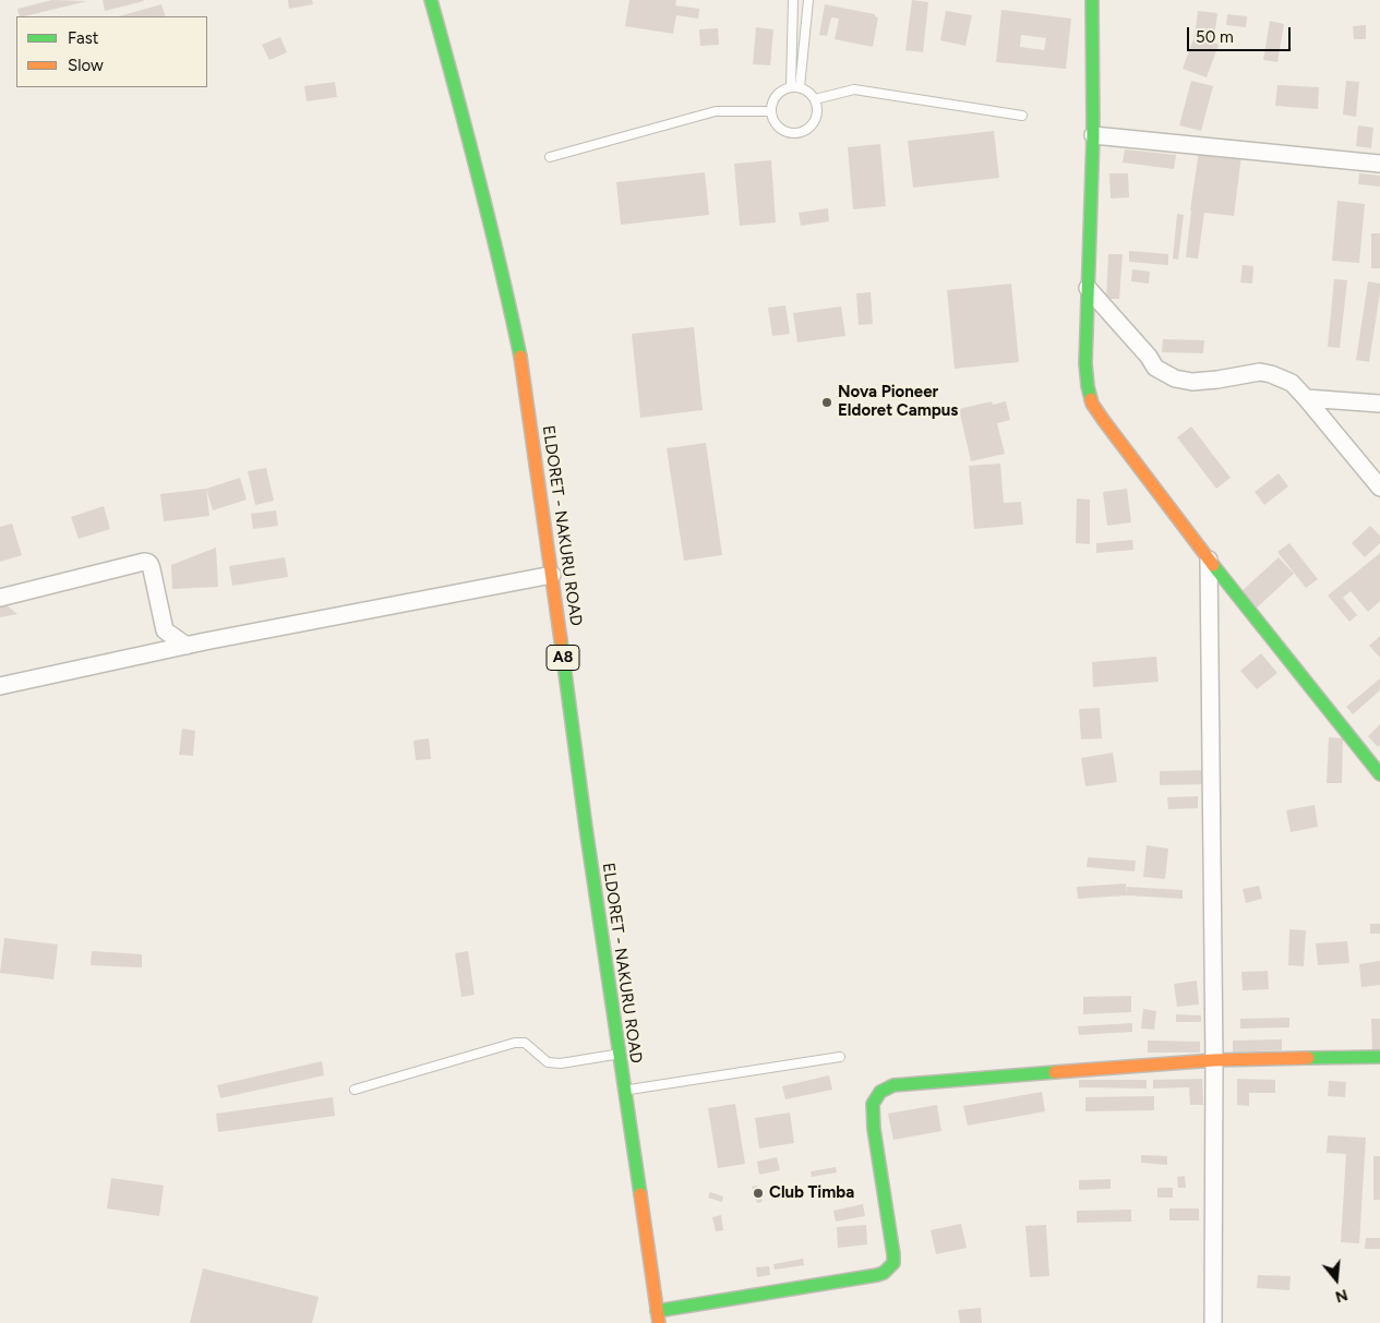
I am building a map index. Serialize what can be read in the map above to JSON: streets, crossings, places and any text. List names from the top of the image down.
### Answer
{
  "streets": {
    "main road": ["ELDORET - NAKURU ROAD", "A8"]
  },
  "places": ["Nova Pioneer Eldoret Campus", "Club Timba"],
  "legend": ["Fast", "Slow"],
  "scale_bar": "50 m",
  "north": "bottom"
}
